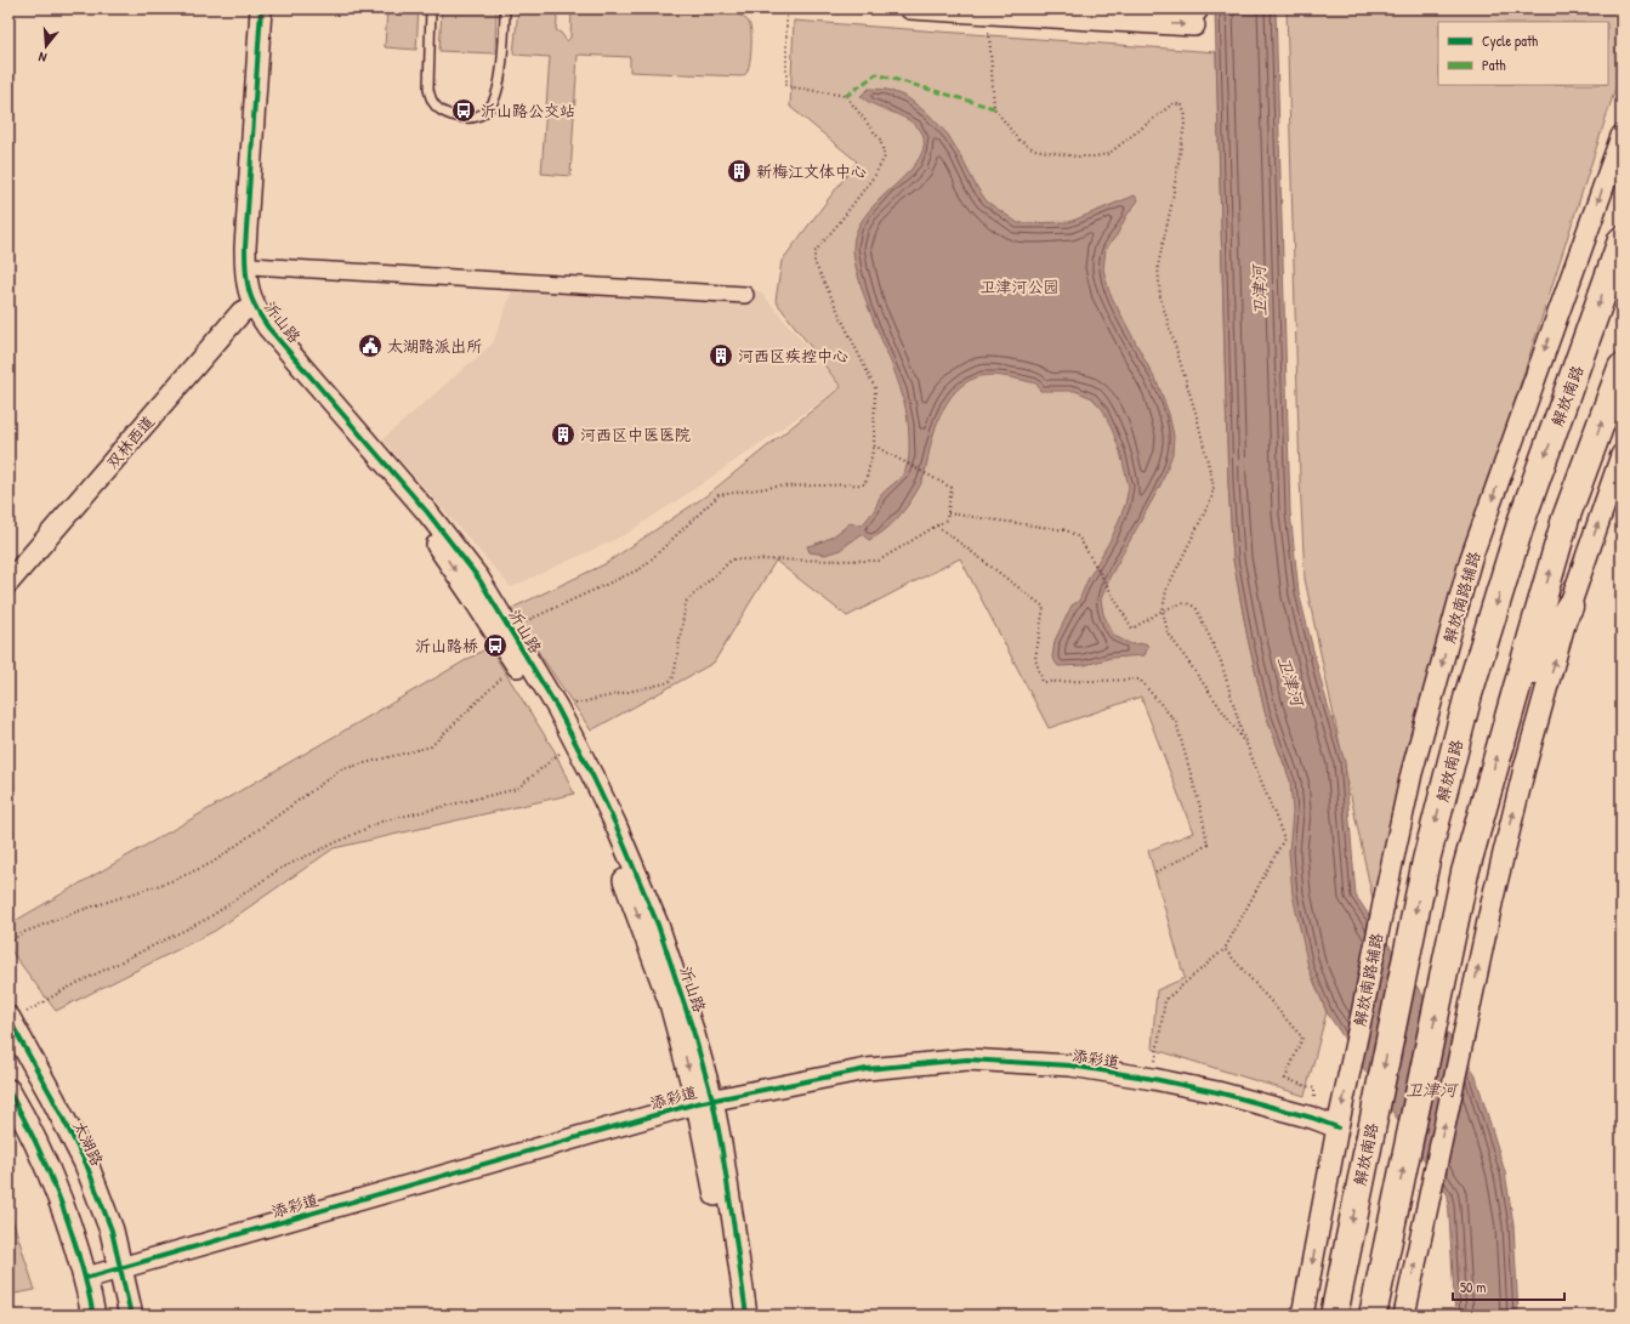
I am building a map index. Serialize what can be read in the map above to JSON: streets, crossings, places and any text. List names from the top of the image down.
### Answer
{
  "streets": {
    "highway": ["解放南路"],
    "main road": ["太湖路"],
    "street": [
      "沂山路",
      "双林西道",
      "解放南路辅路",
      "添彩道"
    ]
  },
  "crossings": [
    ["沂山路", "双林西道"],
    ["沂山路", "添彩道"],
    ["解放南路", "解放南路辅路"],
    ["解放南路", "添彩道"],
    ["添彩道", "太湖路"]
  ],
  "water": ["卫津河"],
  "parks": ["卫津河公园"],
  "places": {
    "bus stop": ["沂山路公交站", "沂山路桥"],
    "building": ["新梅江文体中心", "河西区疾控中心", "河西区中医医院"],
    "public building": ["太湖路派出所"]
  },
  "legend": ["Cycle path", "Path"],
  "scale_bar": "50 m",
  "north": "bottom"
}
